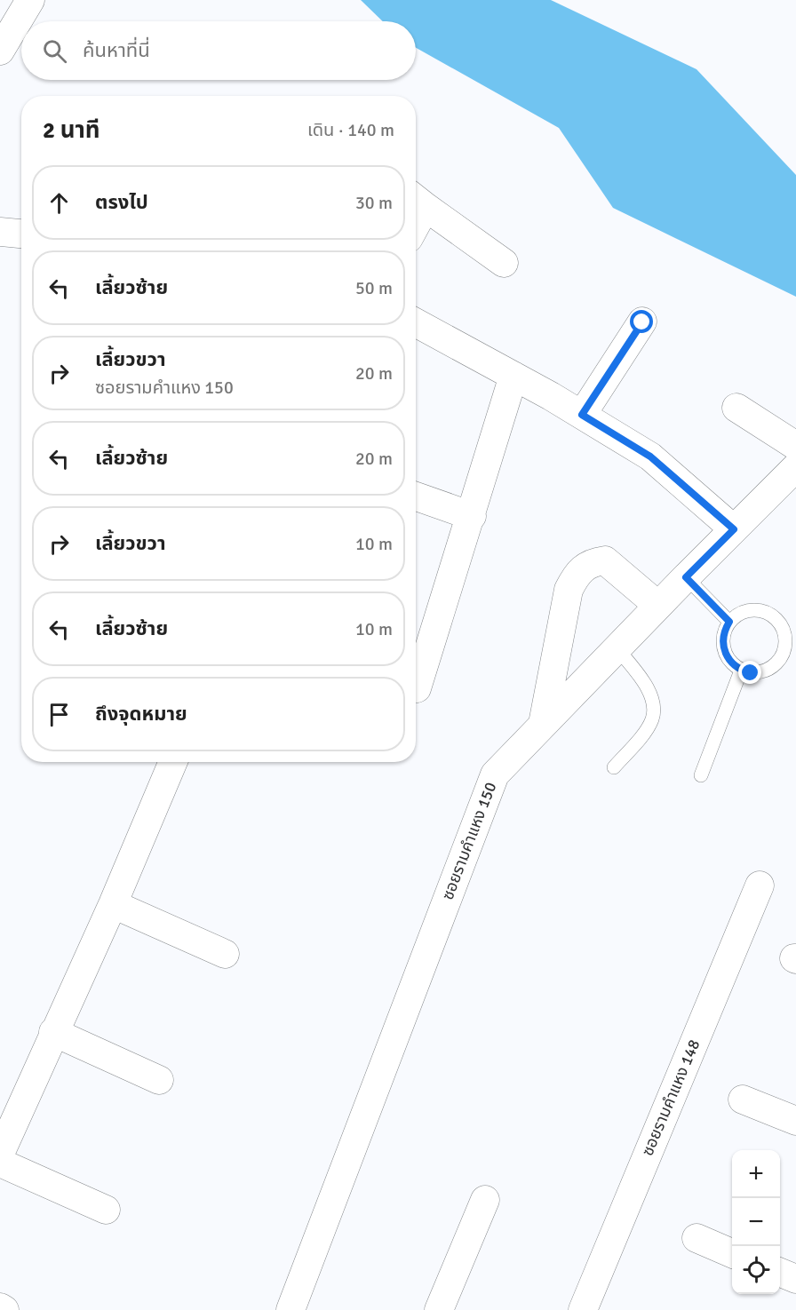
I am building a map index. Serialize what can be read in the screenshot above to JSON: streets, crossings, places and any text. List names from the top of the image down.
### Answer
{
  "streets": {
    "street": ["ซอยรามคำแหง 150", "ซอยรามคำแหง 148"]
  },
  "page": {
    "search": "ค้นหาที่นี่",
    "heading": ["2 นาที", "เดิน · 140 m"],
    "list": [
      ["ตรงไป", "30 m"],
      ["เลี้ยวซ้าย", "50 m"],
      ["เลี้ยวขวา", "ซอยรามคำแหง 150", "20 m"],
      ["เลี้ยวซ้าย", "20 m"],
      ["เลี้ยวขวา", "10 m"],
      ["เลี้ยวซ้าย", "10 m"],
      "ถึงจุดหมาย"
    ],
    "map_buttons": ["+", "−"]
  }
}
